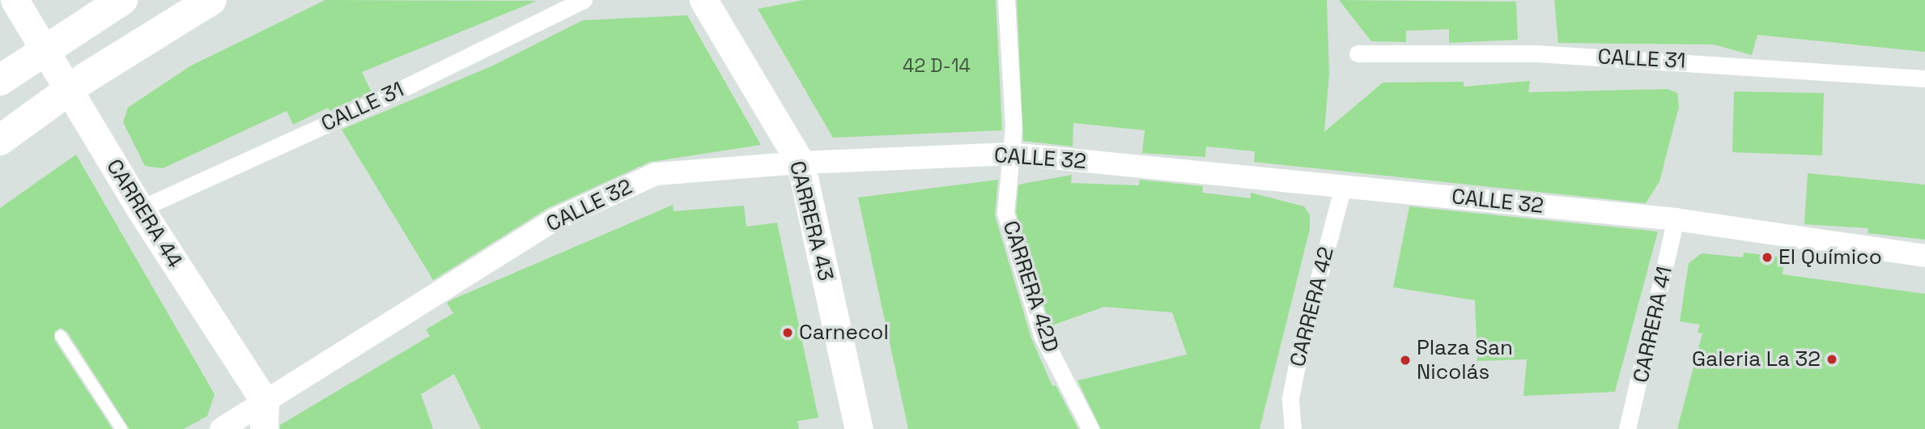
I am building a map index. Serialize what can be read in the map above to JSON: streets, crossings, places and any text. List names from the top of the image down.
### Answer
{
  "streets": {
    "street": [
      "CALLE 31",
      "CALLE 32",
      "CARRERA 44",
      "CARRERA 43",
      "CARRERA 42D",
      "CARRERA 42",
      "CARRERA 41"
    ]
  },
  "crossings": [
    ["CALLE 31", "CARRERA 44"],
    ["CALLE 32", "CARRERA 44"],
    ["CALLE 32", "CARRERA 43"],
    ["CALLE 32", "CARRERA 42D"],
    ["CALLE 32", "CARRERA 42"],
    ["CALLE 32", "CARRERA 41"]
  ],
  "places": [
    "El Químico",
    "Carnecol",
    "Galeria La 32",
    "Plaza San Nicolás"
  ],
  "house_numbers": ["42 D-14"]
}
